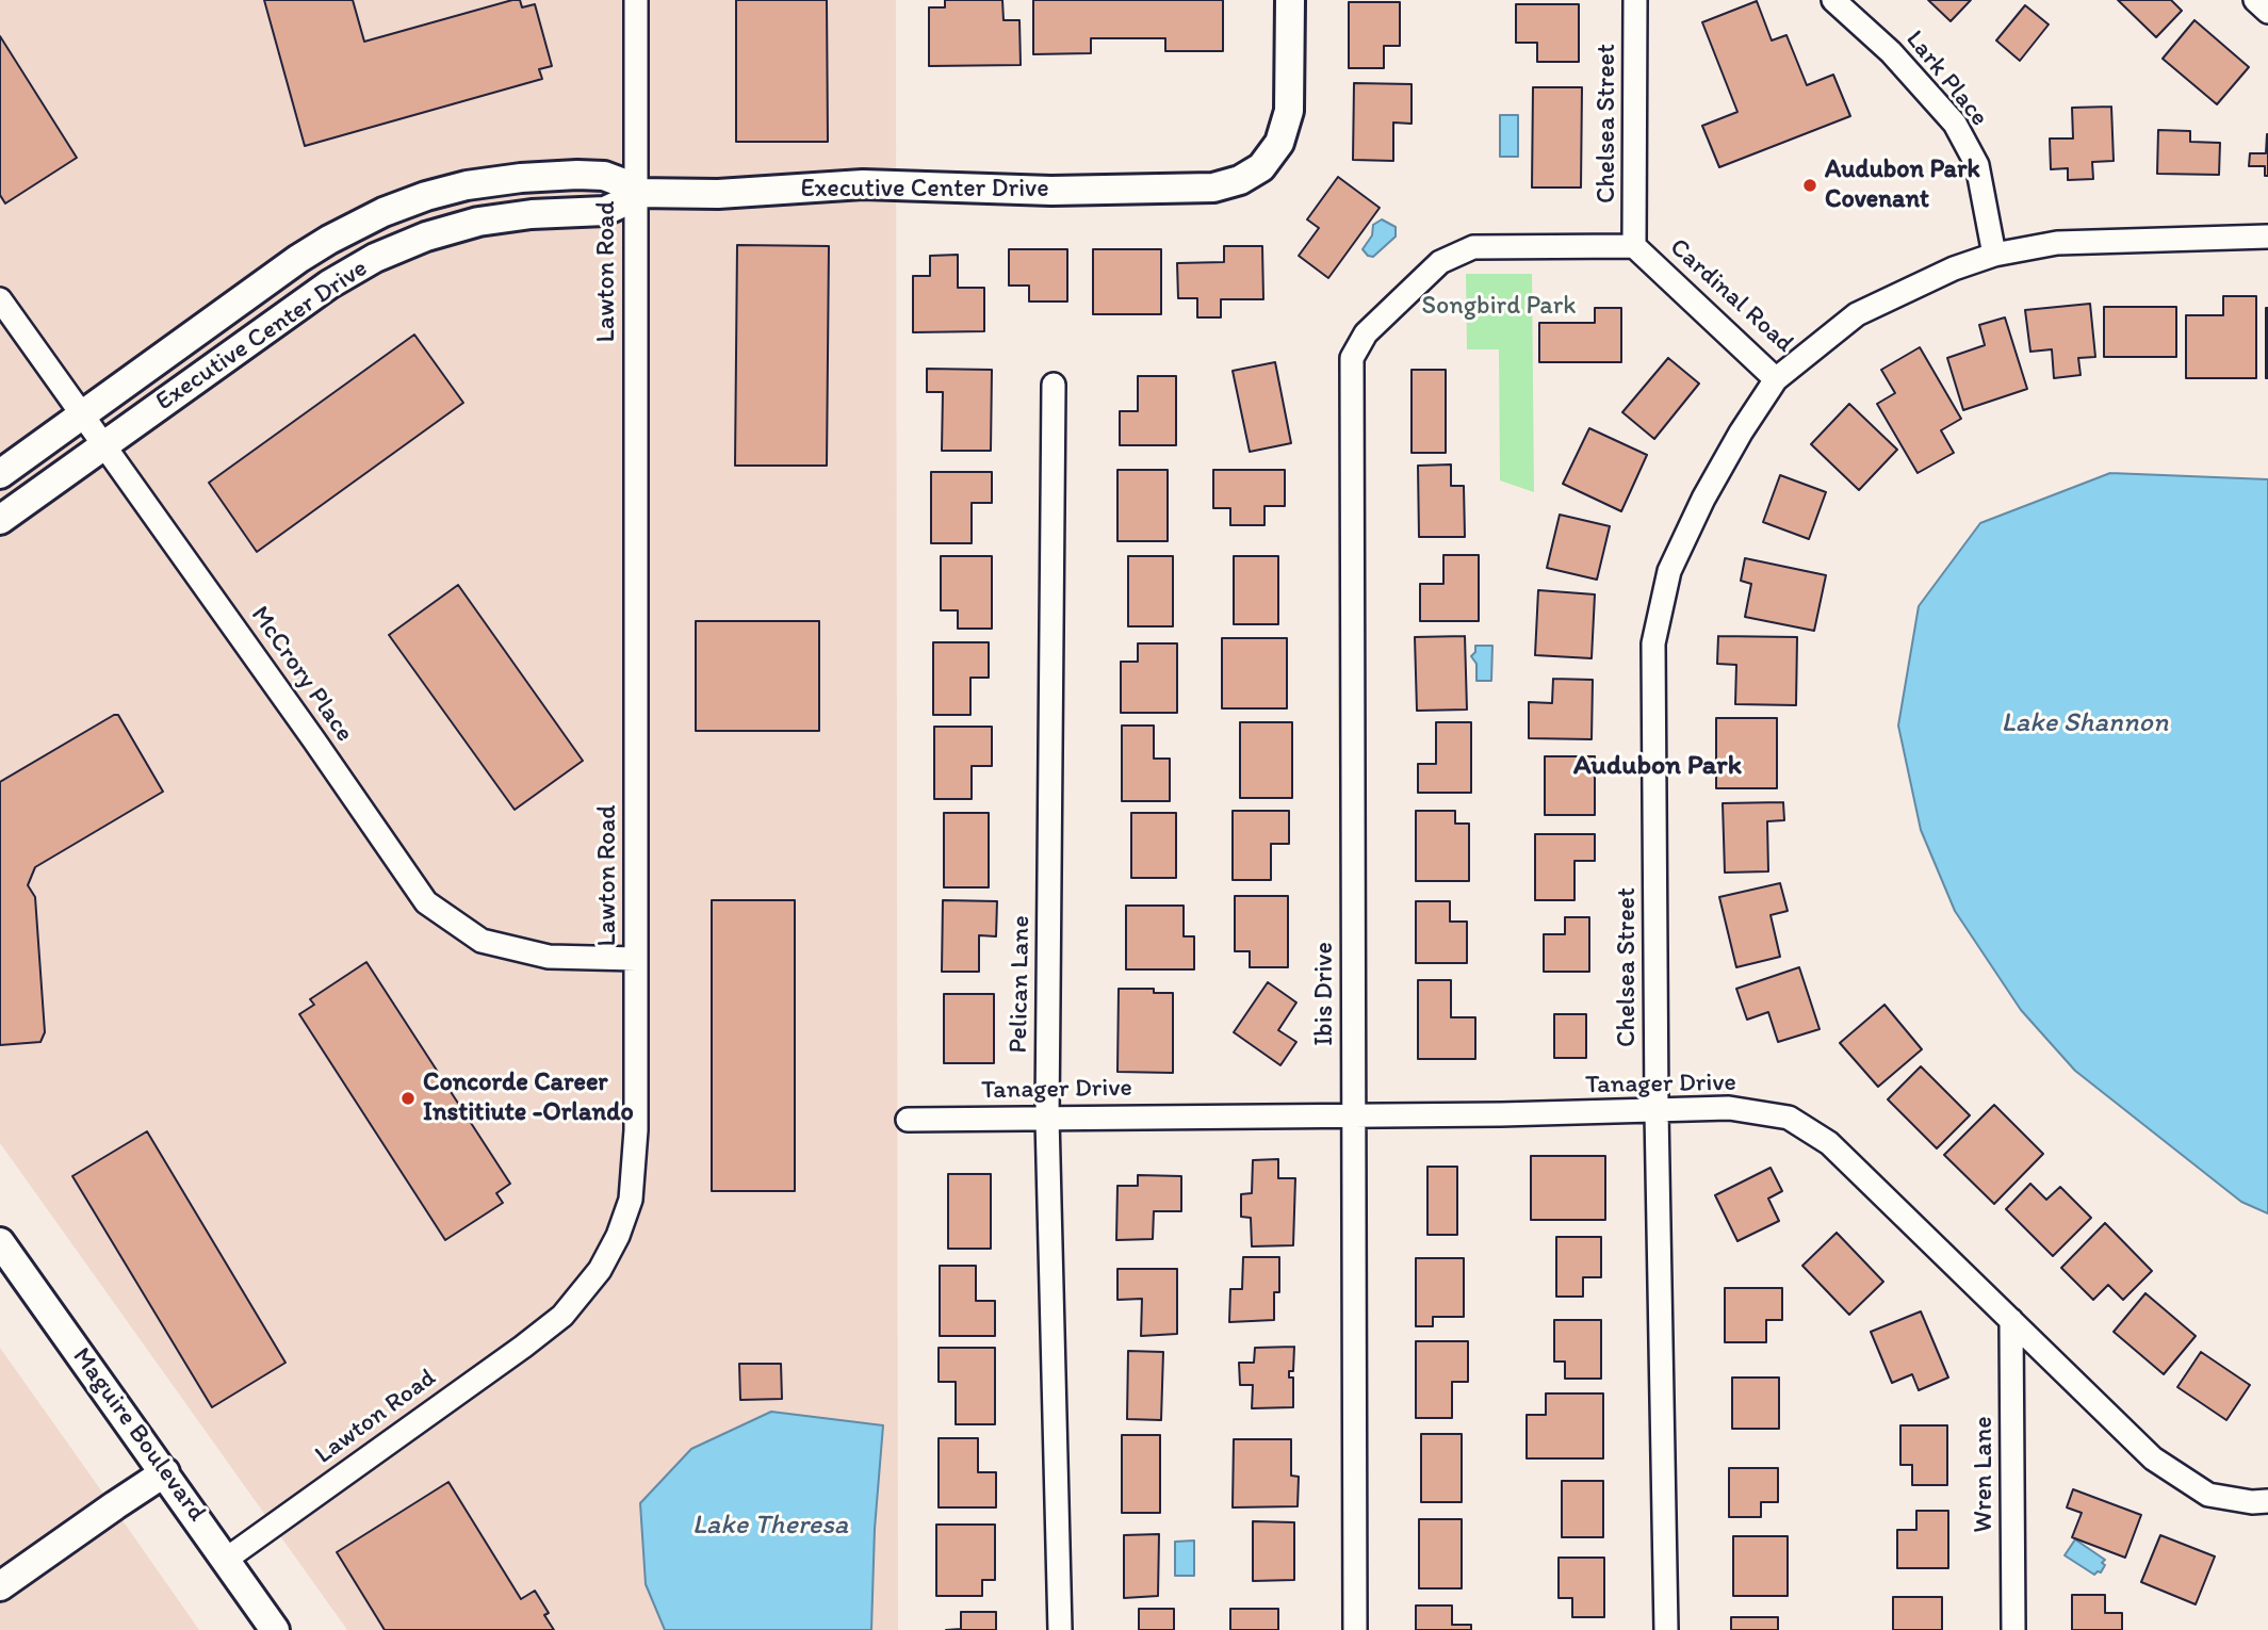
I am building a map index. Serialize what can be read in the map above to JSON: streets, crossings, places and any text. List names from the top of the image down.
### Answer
{
  "streets": {
    "street": [
      "Lark Place",
      "Chelsea Street",
      "Executive Center Drive",
      "Lawton Road",
      "Cardinal Road",
      "McCrory Place",
      "Pelican Lane",
      "Ibis Drive",
      "Tanager Drive",
      "Maguire Boulevard",
      "Wren Lane"
    ]
  },
  "crossings": [
    ["Lark Place", "Cardinal Road"],
    ["Chelsea Street", "Cardinal Road"],
    ["Chelsea Street", "Tanager Drive"],
    ["Executive Center Drive", "Lawton Road"],
    ["Executive Center Drive", "McCrory Place"],
    ["Lawton Road", "McCrory Place"],
    ["Lawton Road", "Maguire Boulevard"],
    ["Cardinal Road", "Ibis Drive"],
    ["Pelican Lane", "Tanager Drive"],
    ["Ibis Drive", "Tanager Drive"],
    ["Tanager Drive", "Wren Lane"]
  ],
  "districts": ["Audubon Park"],
  "water": ["Lake Shannon", "Lake Theresa"],
  "parks": ["Songbird Park"],
  "places": ["Audubon Park Covenant", "Concorde Career Institiute -Orlando"]
}
